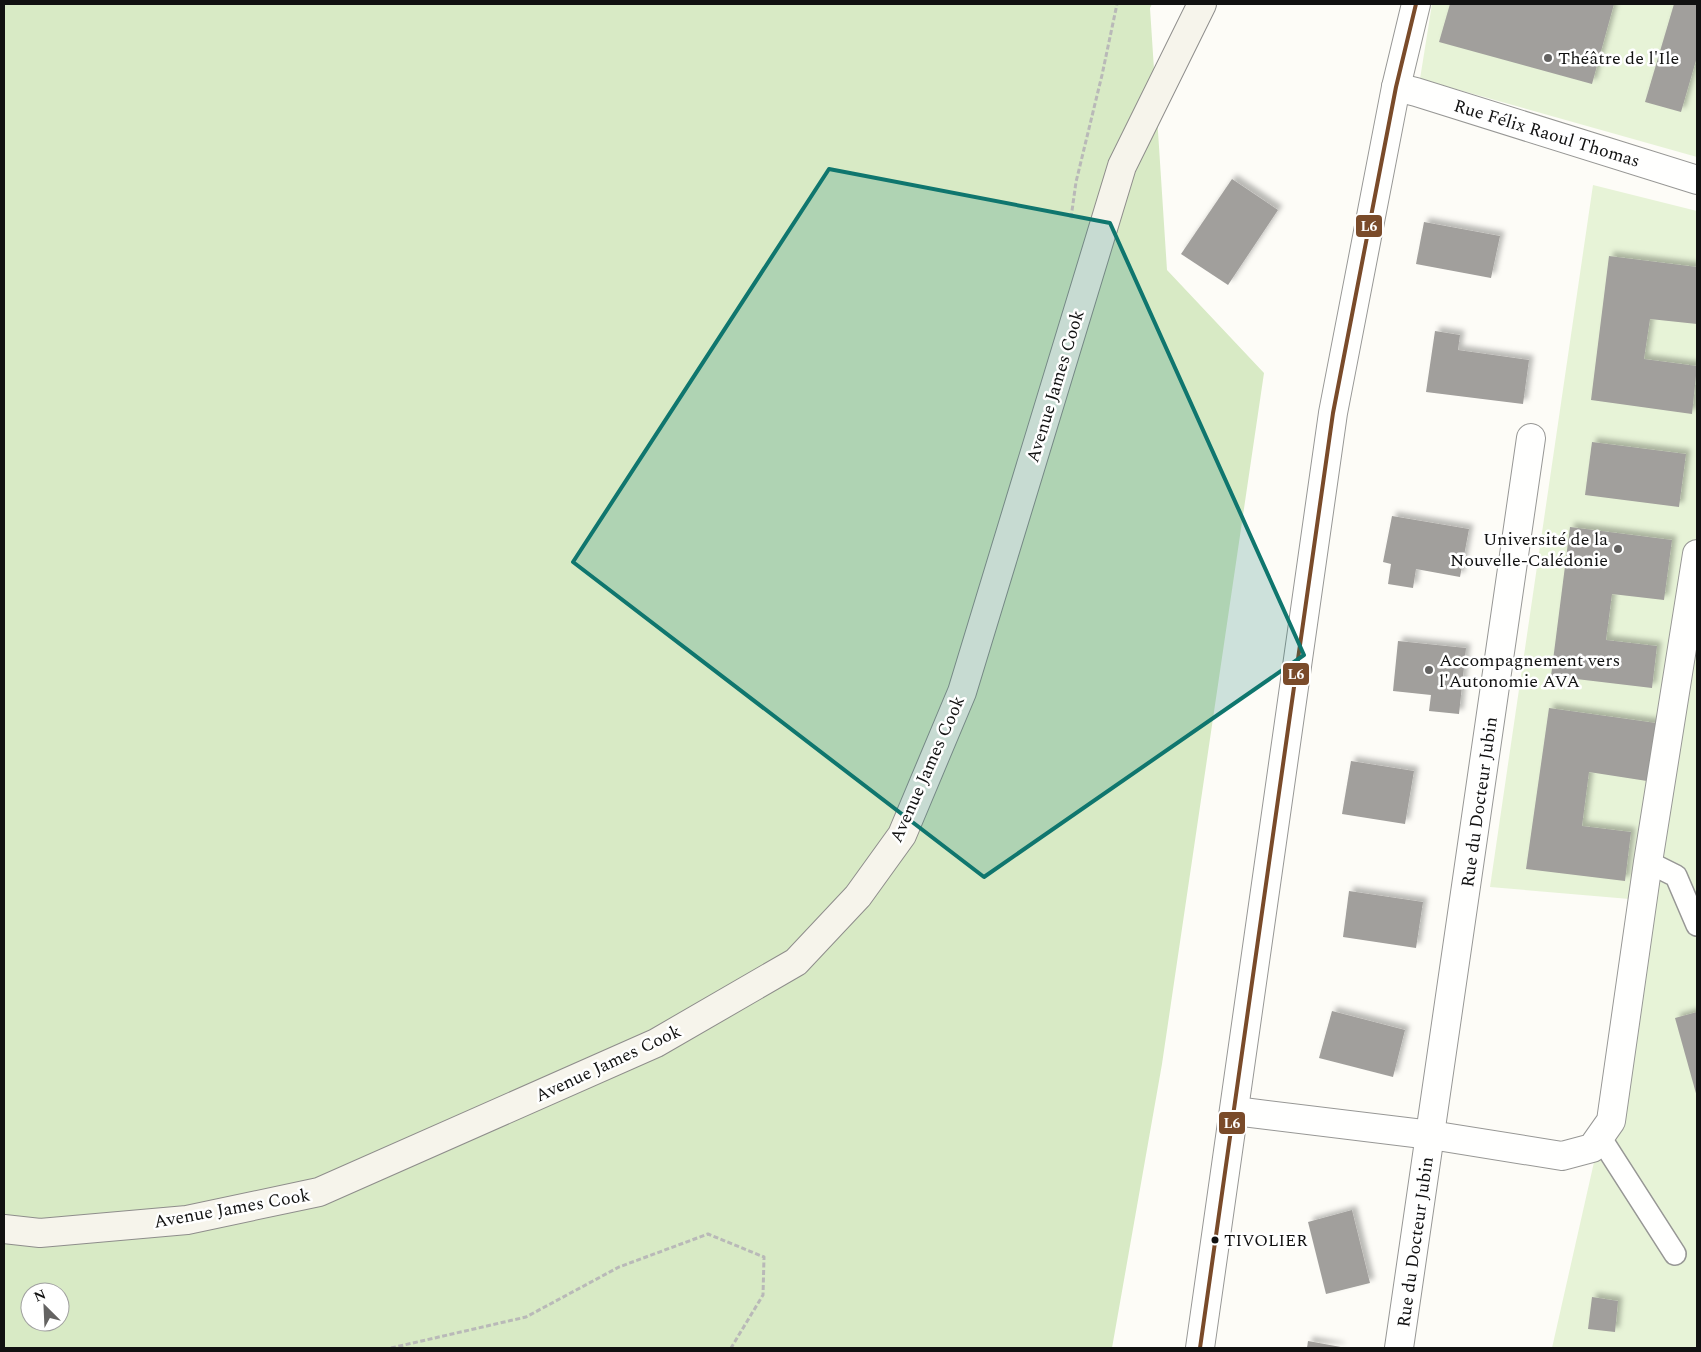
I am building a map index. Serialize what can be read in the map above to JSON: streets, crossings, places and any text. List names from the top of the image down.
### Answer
{
  "streets": {
    "main road": ["Avenue James Cook"],
    "street": ["Rue Félix Raoul Thomas", "Rue du Docteur Jubin"]
  },
  "places": [
    "Théâtre de l'Ile",
    "Université de la Nouvelle-Calédonie",
    "Accompagnement vers l'Autonomie AVA",
    "TIVOLIER"
  ],
  "lines": ["transit line L6"],
  "north": "top left"
}
